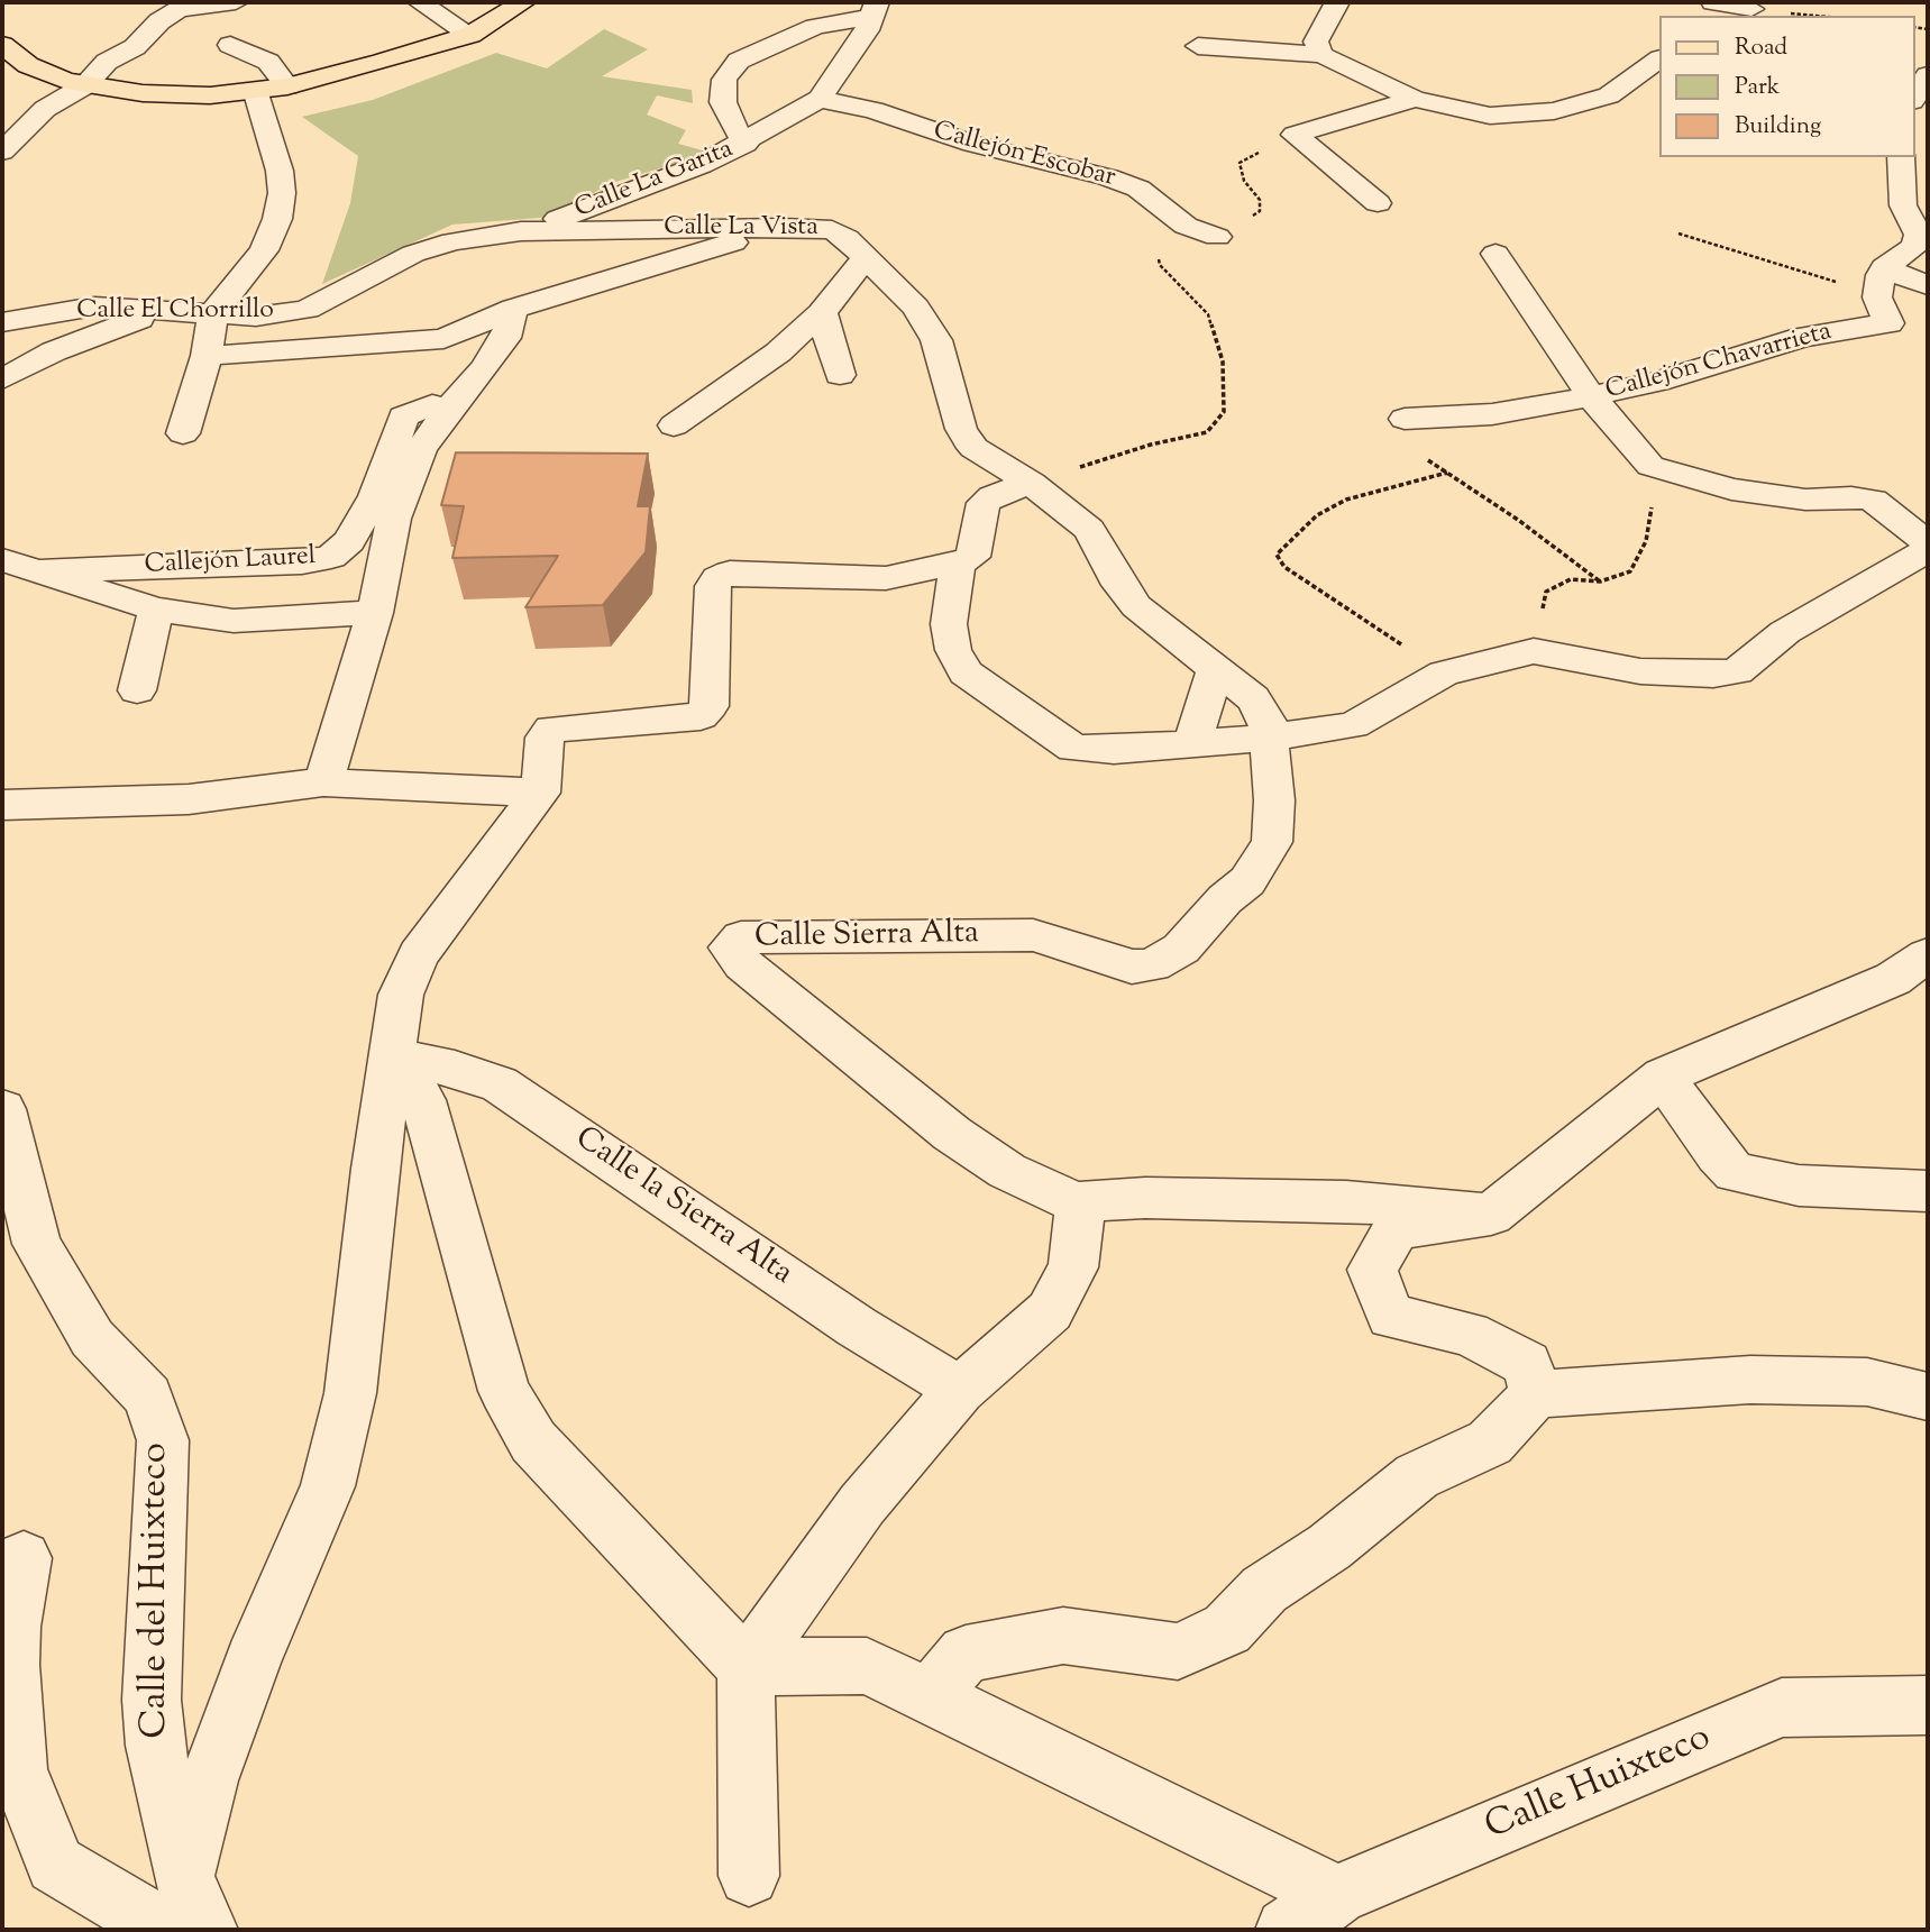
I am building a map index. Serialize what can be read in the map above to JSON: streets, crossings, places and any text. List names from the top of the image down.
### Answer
{
  "streets": {
    "street": [
      "Callejón Escobar",
      "Calle La Garita",
      "Calle La Vista",
      "Calle El Chorrillo",
      "Callejón Chavarrieta",
      "Callejón Laurel",
      "Calle Sierra Alta",
      "Calle la Sierra Alta",
      "Calle del Huixteco",
      "Calle Huixteco"
    ]
  },
  "crossings": [
    ["Calle La Garita", "Calle La Vista"],
    ["Calle La Garita", "Calle El Chorrillo"],
    ["Calle La Vista", "Calle El Chorrillo"],
    ["Calle La Vista", "Calle Sierra Alta"]
  ],
  "legend": ["Road", "Park", "Building"]
}
